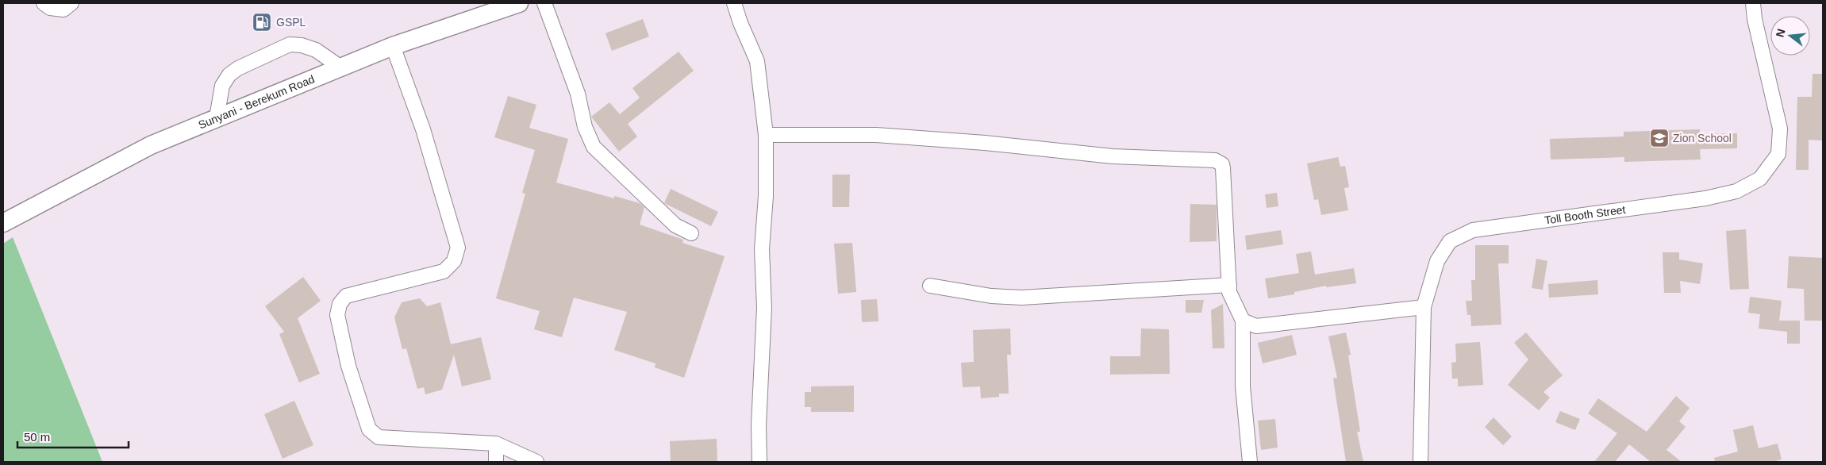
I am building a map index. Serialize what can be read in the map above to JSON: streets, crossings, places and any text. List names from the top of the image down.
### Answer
{
  "streets": {
    "main road": ["Sunyani - Berekum Road"],
    "street": ["Toll Booth Street"]
  },
  "places": {
    "fuel station": ["GSPL"],
    "school or university": ["Zion School"]
  },
  "scale_bar": "50 m",
  "north": "left"
}
